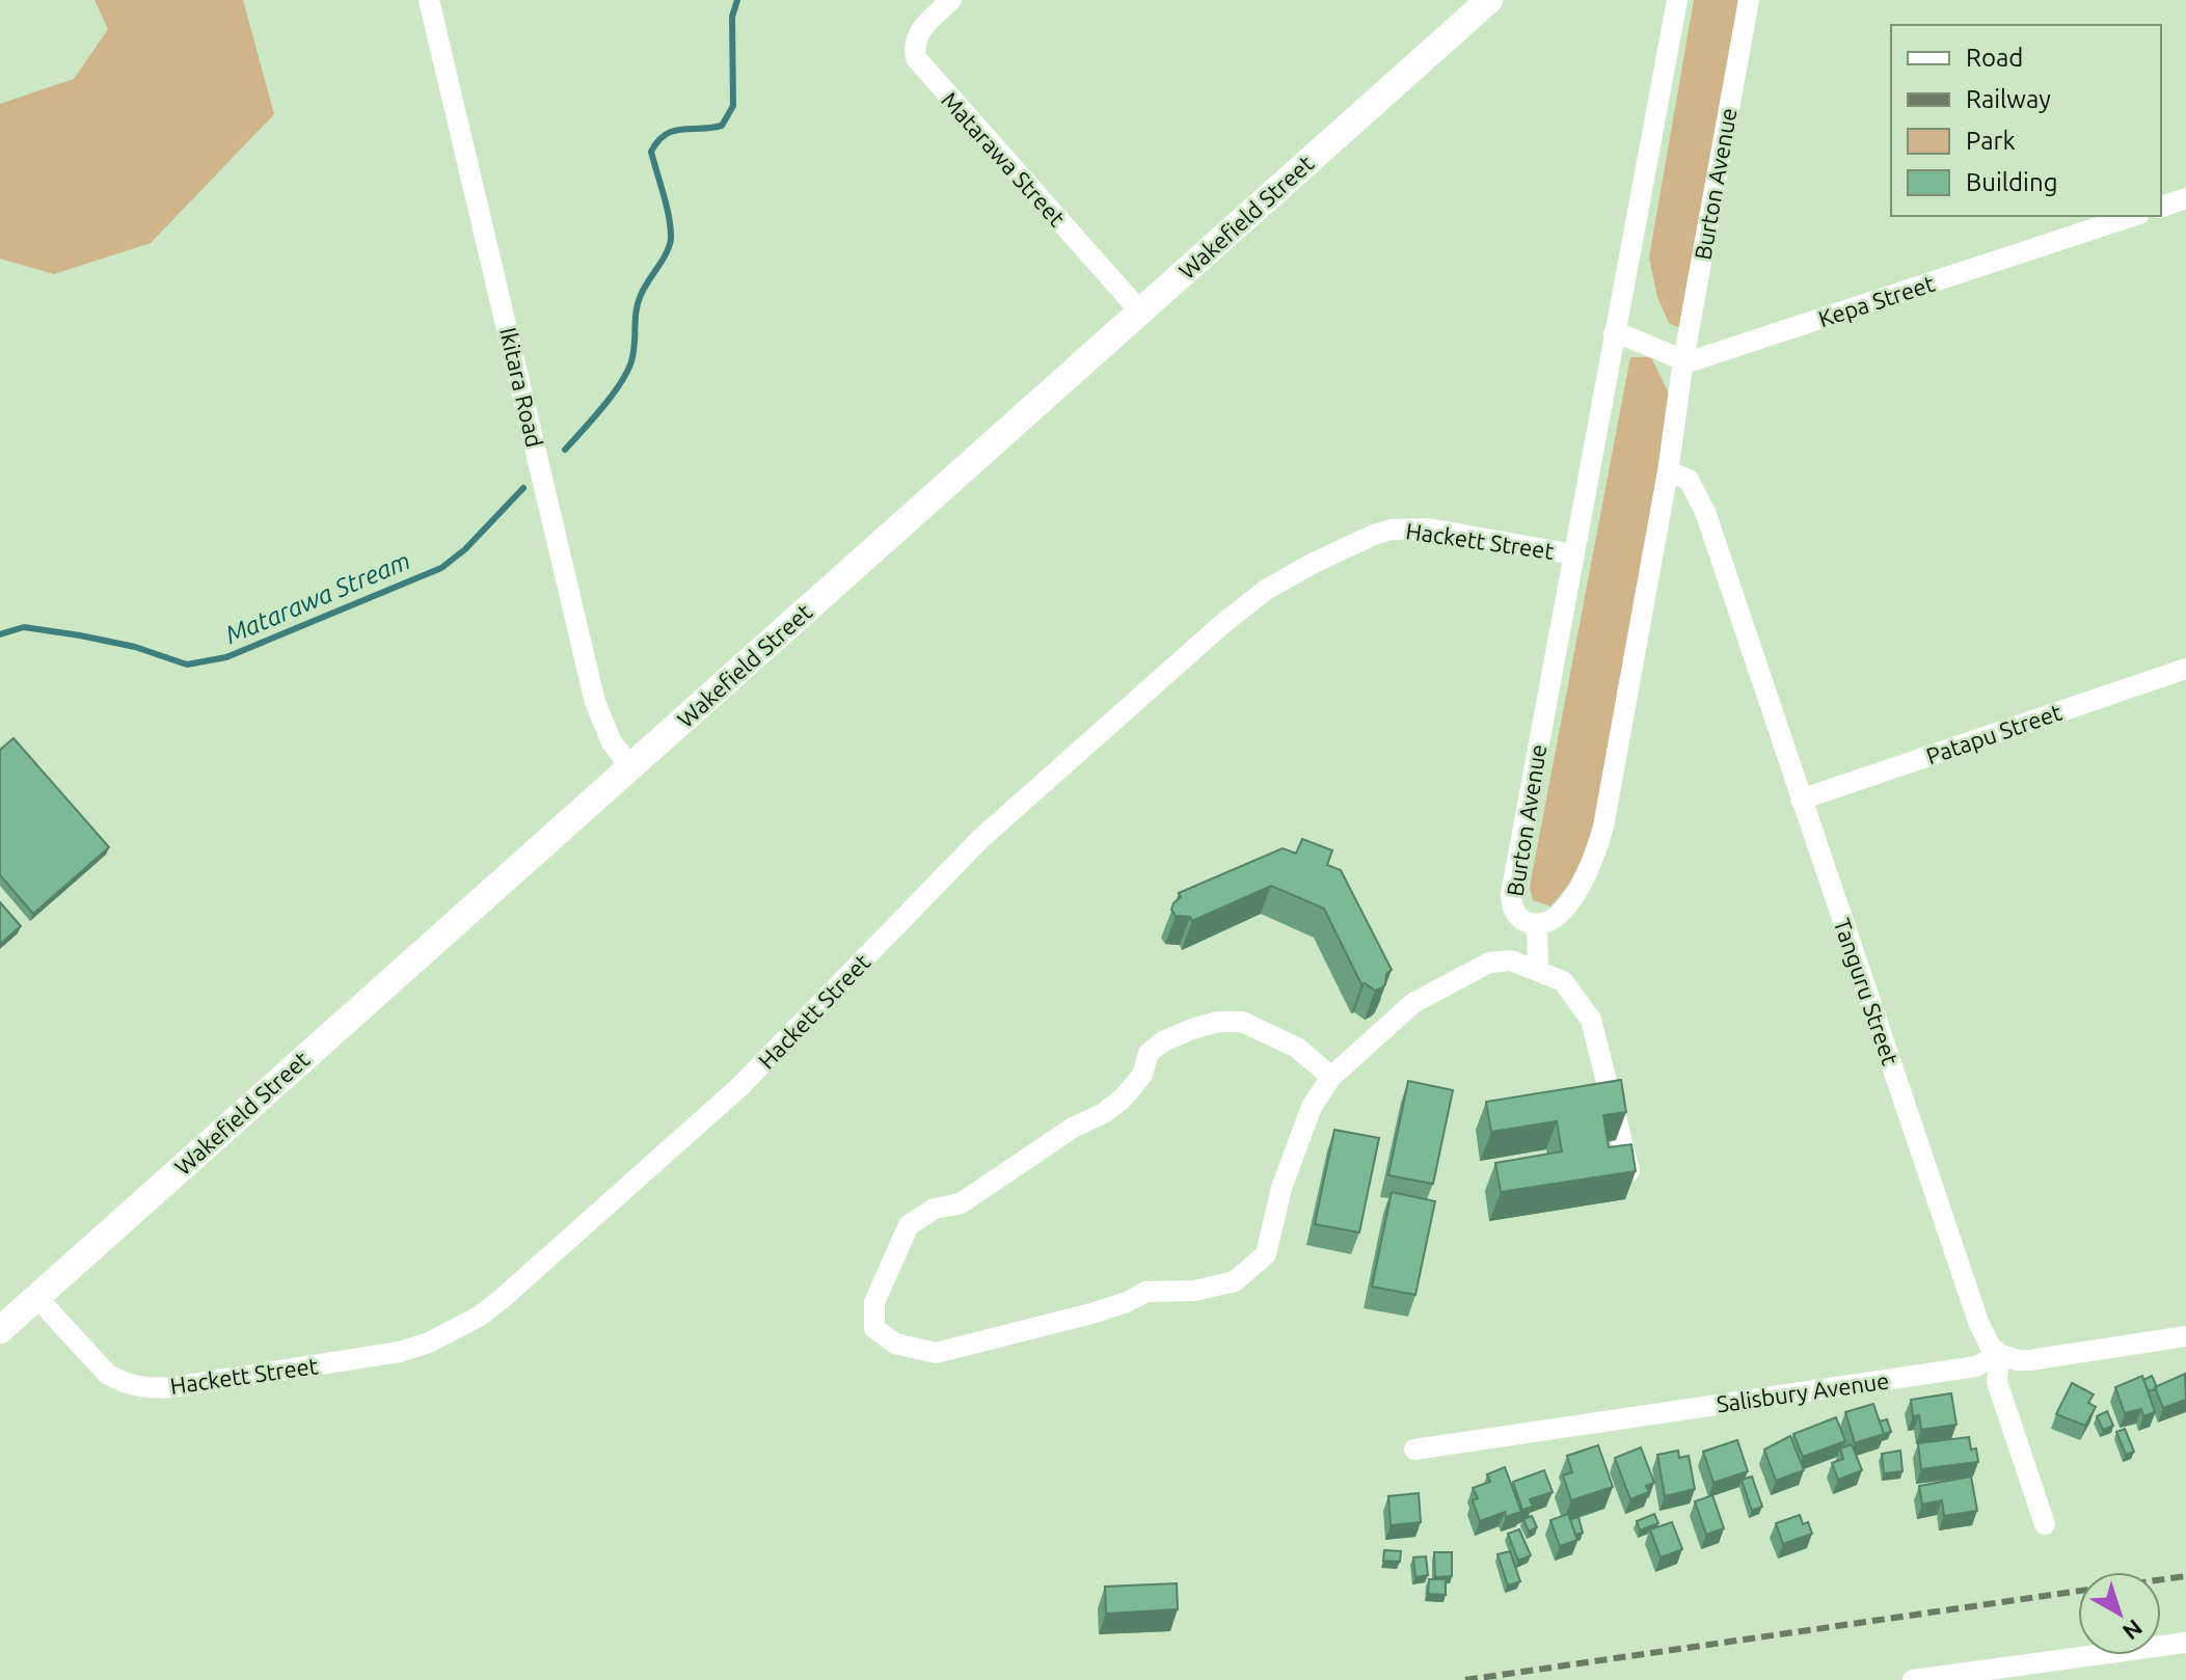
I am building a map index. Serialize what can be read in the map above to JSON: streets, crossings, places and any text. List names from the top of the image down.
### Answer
{
  "streets": {
    "street": [
      "Matarawa Street",
      "Burton Avenue",
      "Wakefield Street",
      "Kepa Street",
      "Ikitara Road",
      "Hackett Street",
      "Patapu Street",
      "Tanguru Street",
      "Salisbury Avenue"
    ]
  },
  "crossings": [
    ["Matarawa Street", "Wakefield Street"],
    ["Burton Avenue", "Kepa Street"],
    ["Burton Avenue", "Hackett Street"],
    ["Burton Avenue", "Tanguru Street"],
    ["Wakefield Street", "Ikitara Road"],
    ["Wakefield Street", "Hackett Street"],
    ["Patapu Street", "Tanguru Street"],
    ["Tanguru Street", "Salisbury Avenue"]
  ],
  "water": ["Matarawa Stream"],
  "legend": [
    "Road",
    "Railway",
    "Park",
    "Building"
  ],
  "north": "bottom right"
}
